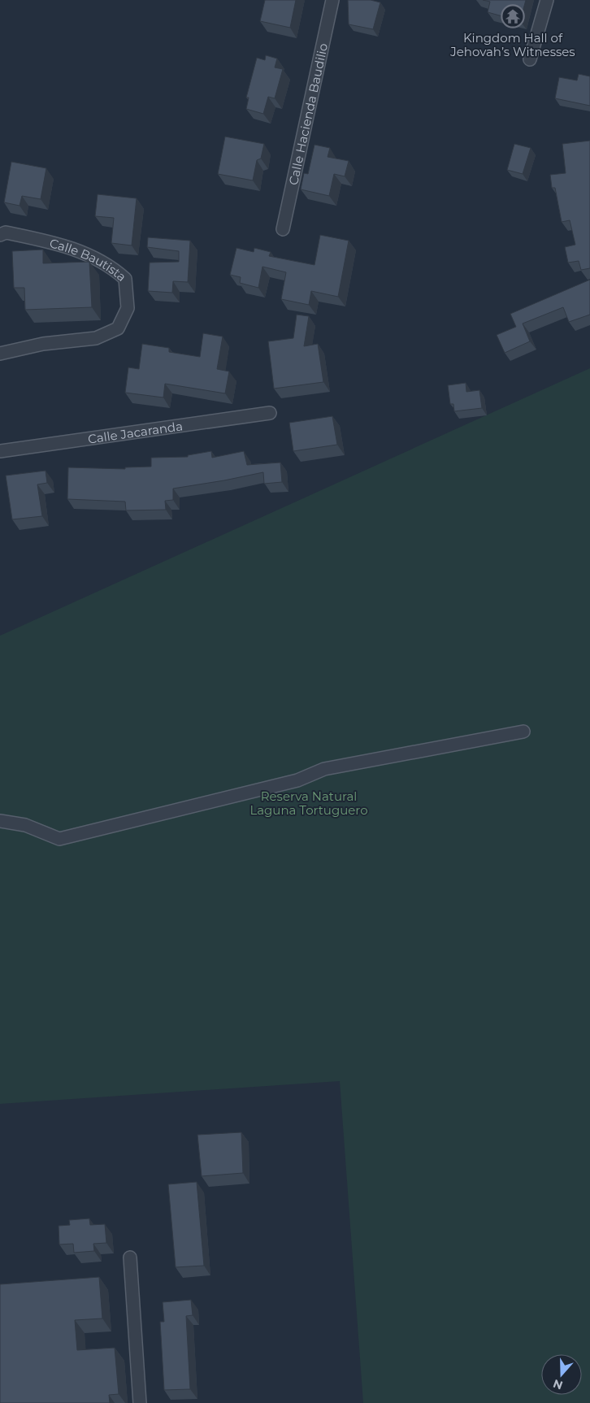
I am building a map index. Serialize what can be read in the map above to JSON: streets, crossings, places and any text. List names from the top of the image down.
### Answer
{
  "streets": {
    "street": ["Calle Hacienda Baudilio", "Calle Bautista", "Calle Jacaranda"]
  },
  "parks": ["Reserva Natural Laguna Tortuguero"],
  "places": {
    "temple": ["Kingdom Hall of Jehovah’s Witnesses"]
  },
  "north": "bottom"
}
